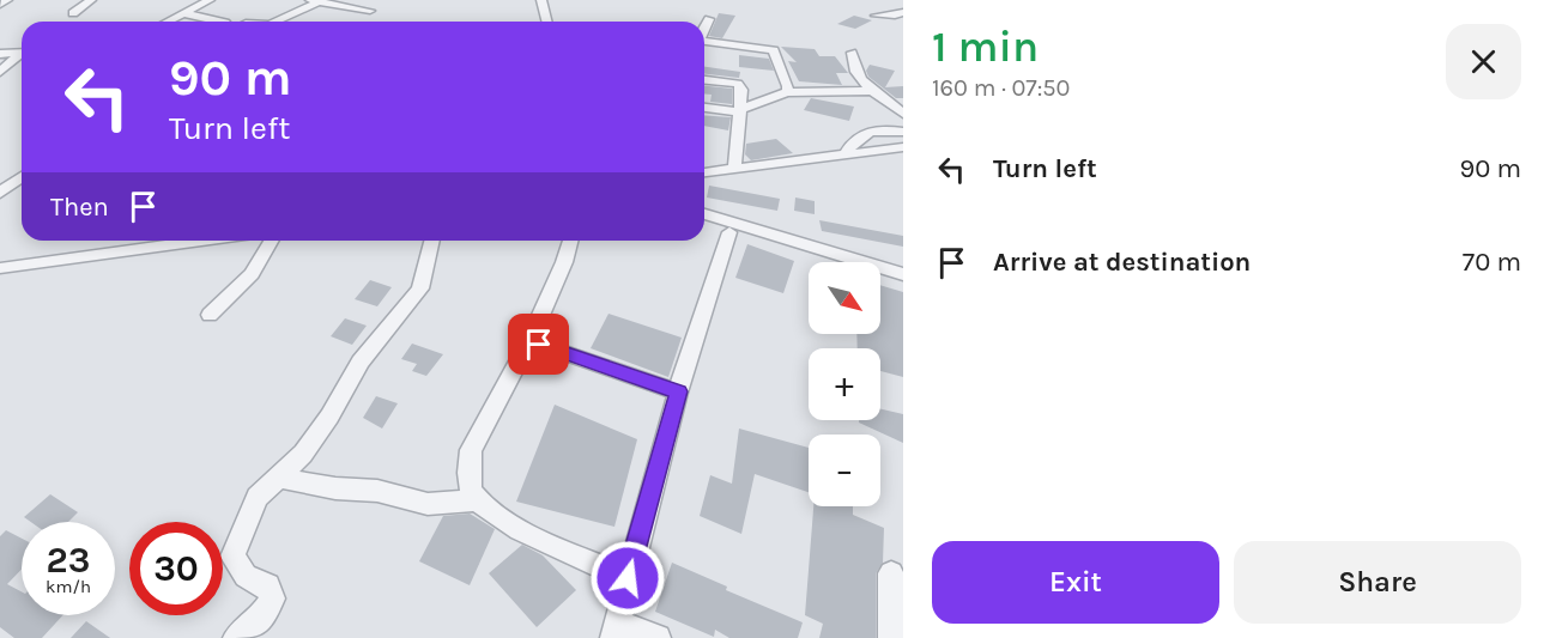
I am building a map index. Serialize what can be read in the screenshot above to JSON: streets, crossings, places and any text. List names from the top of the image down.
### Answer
{
  "north": "bottom right",
  "page": {
    "heading": ["1 min", "160 m · 07:50"],
    "turn": ["90 m", "Turn left"],
    "list": [
      {
        "name": "Turn left",
        "value": "90 m"
      },
      {
        "name": "Arrive at destination",
        "value": "70 m"
      }
    ],
    "then": "Then",
    "map_buttons": ["+", "−"],
    "speed": "23 km/h",
    "limit": "30",
    "buttons": ["Exit", "Share"]
  }
}
